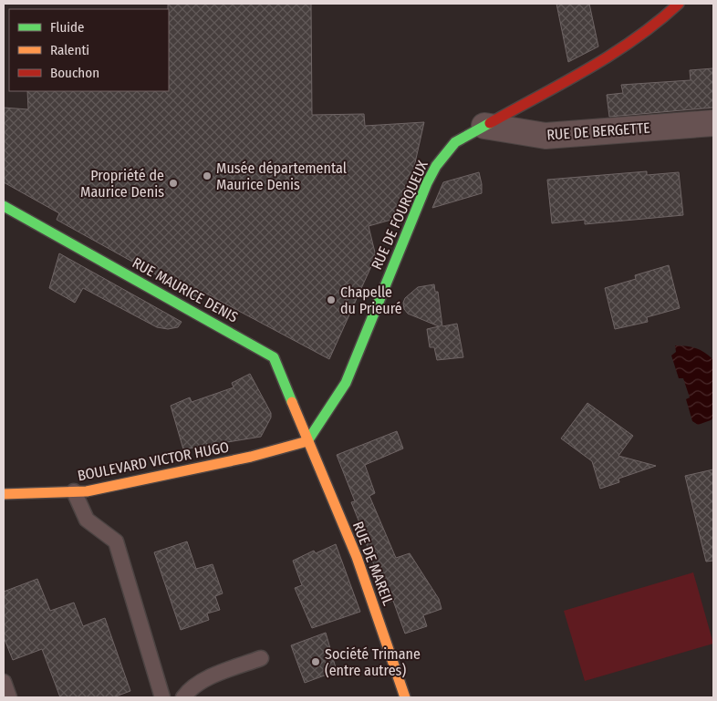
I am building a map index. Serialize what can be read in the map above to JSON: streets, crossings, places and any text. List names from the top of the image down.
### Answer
{
  "streets": {
    "main road": [
      "RUE DE FOURQUEUX",
      "RUE MAURICE DENIS",
      "BOULEVARD VICTOR HUGO",
      "RUE DE MAREIL"
    ],
    "street": ["RUE DE BERGETTE"]
  },
  "crossings": [
    ["RUE DE BERGETTE", "RUE DE FOURQUEUX"],
    ["RUE DE FOURQUEUX", "RUE MAURICE DENIS"],
    ["RUE DE FOURQUEUX", "BOULEVARD VICTOR HUGO"],
    ["RUE DE FOURQUEUX", "RUE DE MAREIL"],
    ["RUE MAURICE DENIS", "BOULEVARD VICTOR HUGO"],
    ["RUE MAURICE DENIS", "RUE DE MAREIL"],
    ["BOULEVARD VICTOR HUGO", "RUE DE MAREIL"]
  ],
  "places": [
    "Musée départemental Maurice Denis",
    "Propriété de Maurice Denis",
    "Chapelle du Prieuré",
    "Société Trimane (entre autres)"
  ],
  "legend": ["Fluide", "Ralenti", "Bouchon"]
}
